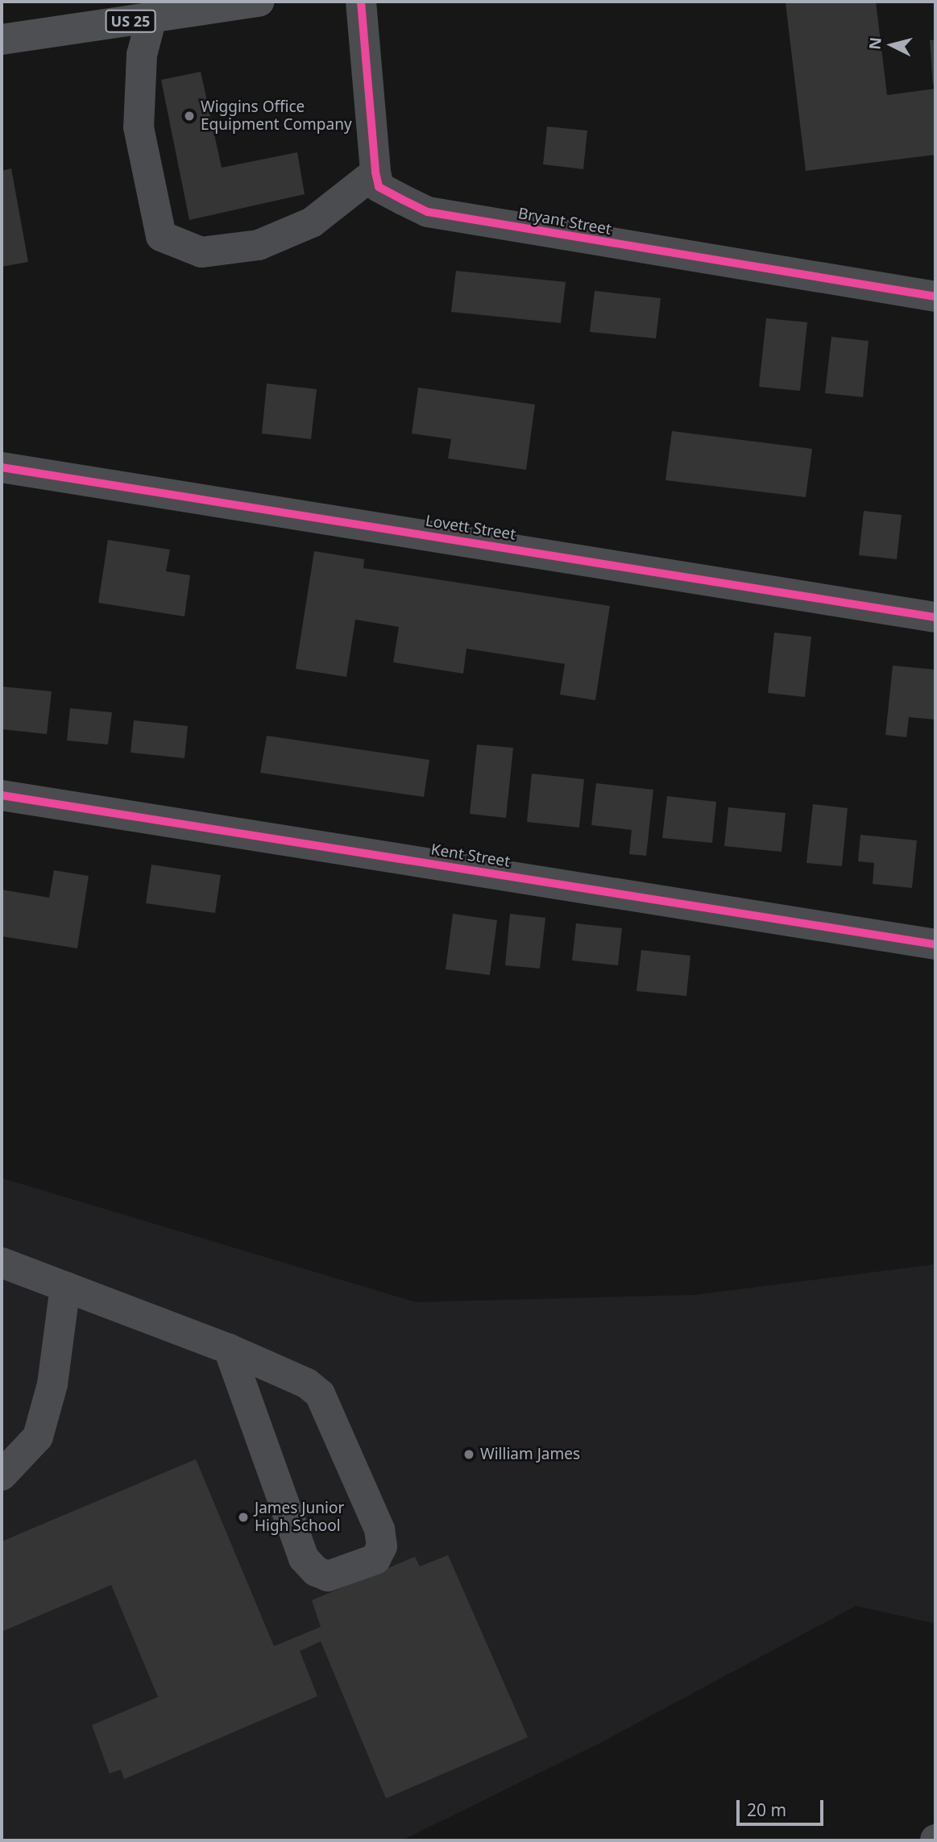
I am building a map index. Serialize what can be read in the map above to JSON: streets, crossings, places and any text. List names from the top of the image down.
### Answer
{
  "streets": {
    "main road": ["US 25"],
    "street": ["Bryant Street", "Lovett Street", "Kent Street"]
  },
  "places": ["Wiggins Office Equipment Company", "William James", "James Junior High School"],
  "scale_bar": "20 m",
  "north": "left"
}
